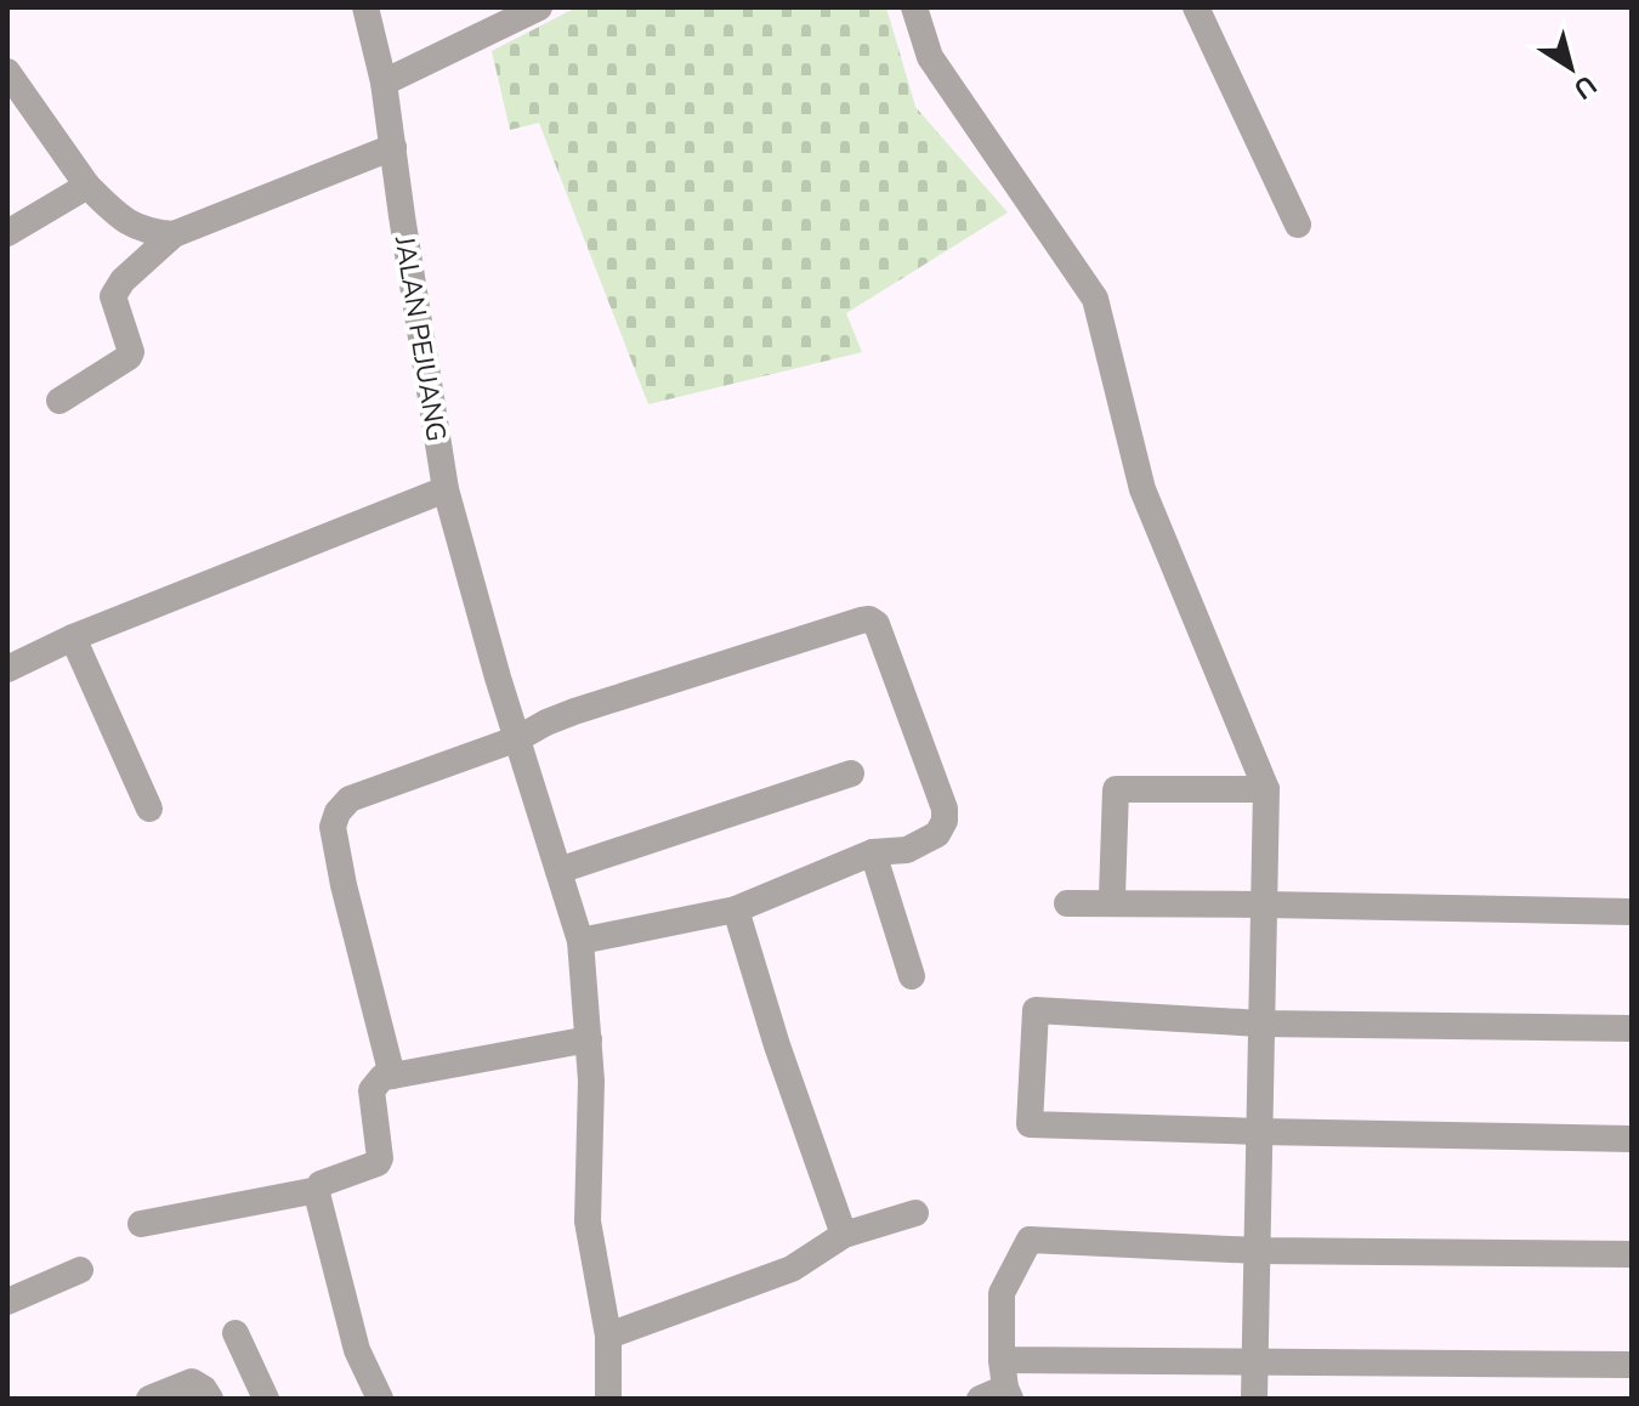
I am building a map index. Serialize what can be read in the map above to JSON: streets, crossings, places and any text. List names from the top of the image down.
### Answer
{
  "streets": {
    "street": ["JALAN PEJUANG"]
  },
  "north": "bottom right"
}
